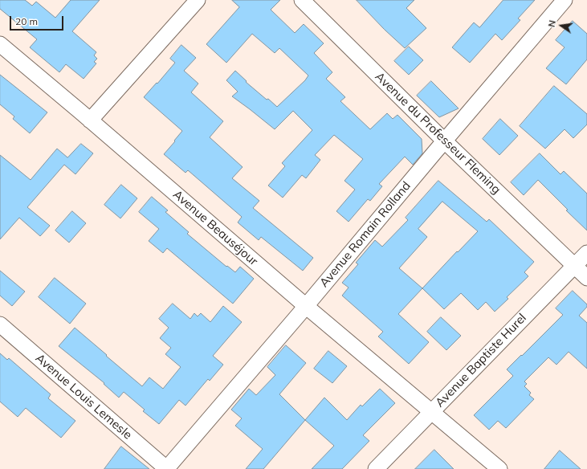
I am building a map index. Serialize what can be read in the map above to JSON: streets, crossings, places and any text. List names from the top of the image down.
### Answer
{
  "streets": {
    "street": [
      "Avenue du Professeur Fleming",
      "Avenue Beauséjour",
      "Avenue Romain Rolland",
      "Avenue Baptiste Hurel",
      "Avenue Louis Lemesle"
    ]
  },
  "crossings": [
    ["Avenue du Professeur Fleming", "Avenue Romain Rolland"],
    ["Avenue du Professeur Fleming", "Avenue Baptiste Hurel"],
    ["Avenue Beauséjour", "Avenue Romain Rolland"],
    ["Avenue Beauséjour", "Avenue Baptiste Hurel"],
    ["Avenue Romain Rolland", "Avenue Louis Lemesle"]
  ],
  "scale_bar": "20 m",
  "north": "left"
}
